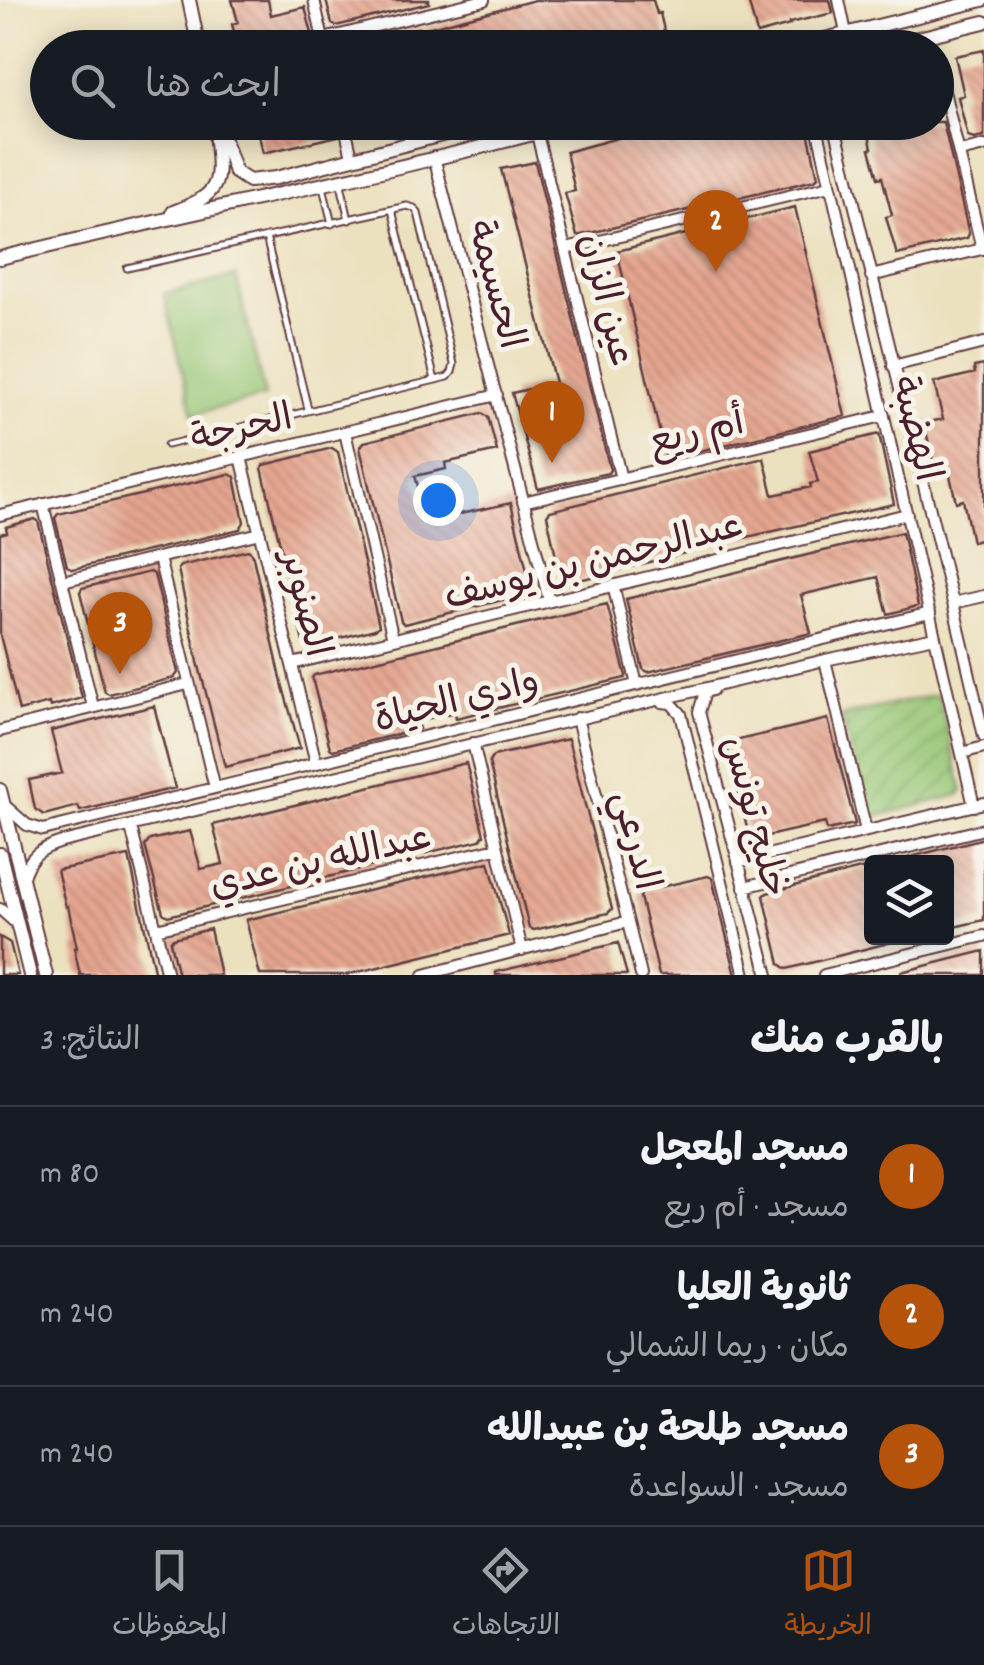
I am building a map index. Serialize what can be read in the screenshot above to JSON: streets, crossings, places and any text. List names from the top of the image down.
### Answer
{
  "streets": {
    "street": [
      "الحسيمة",
      "عين الزان",
      "الحرجة",
      "الهضبة",
      "أم ريع",
      "عبدالرحمن بن يوسف",
      "الصنوبر",
      "وادي الحياة",
      "خليج تونس",
      "الدرعي",
      "عبدالله بن عدي"
    ]
  },
  "crossings": [
    ["الحسيمة", "الحرجة"],
    ["الحسيمة", "أم ريع"],
    ["الحسيمة", "عبدالرحمن بن يوسف"],
    ["عين الزان", "أم ريع"],
    ["الحرجة", "الصنوبر"],
    ["الهضبة", "أم ريع"],
    ["الهضبة", "عبدالرحمن بن يوسف"],
    ["الهضبة", "وادي الحياة"],
    ["عبدالرحمن بن يوسف", "الصنوبر"],
    ["الصنوبر", "وادي الحياة"],
    ["وادي الحياة", "خليج تونس"],
    ["وادي الحياة", "الدرعي"]
  ],
  "page": {
    "search": "ابحث هنا",
    "pins": ["2", "1", "3"],
    "heading": ["بالقرب منك", "النتائج: 3"],
    "list": [
      {
        "mark": "1",
        "name": "مسجد المعجل",
        "note": "مسجد · أم ريع",
        "value": "80 m"
      },
      {
        "mark": "2",
        "name": "ثانوية العليا",
        "note": "مكان · ريما الشمالي",
        "value": "240 m"
      },
      {
        "mark": "3",
        "name": "مسجد طلحة بن عبيدالله",
        "note": "مسجد · السواعدة",
        "value": "240 m"
      }
    ],
    "nav": ["الخريطة", "الاتجاهات", "المحفوظات"]
  }
}
